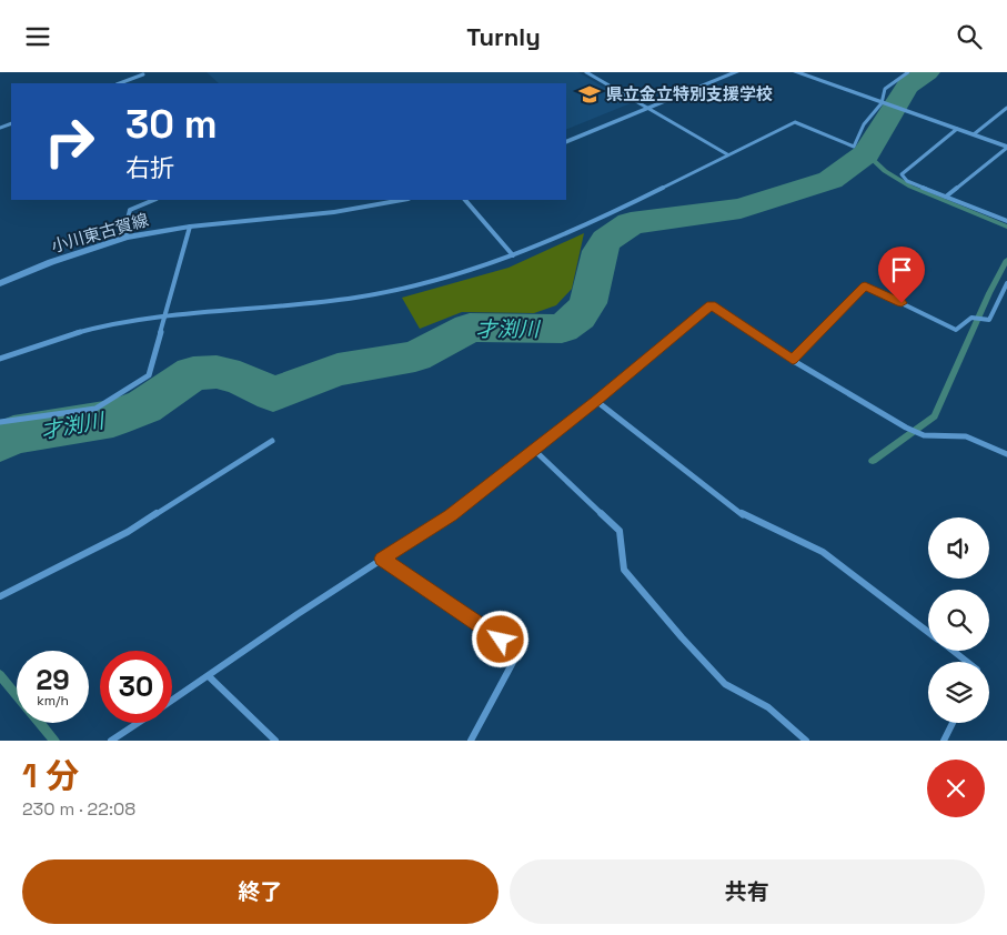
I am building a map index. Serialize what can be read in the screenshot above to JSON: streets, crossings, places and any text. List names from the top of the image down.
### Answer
{
  "streets": {
    "street": ["小川東古賀線"]
  },
  "water": ["才渕川"],
  "places": {
    "school or university": ["県立金立特別支援学校"]
  },
  "page": {
    "header": "Turnly",
    "turn": ["30 m", "右折"],
    "speed": "29 km/h",
    "limit": "30",
    "heading": ["1 分", "230 m · 22:08"],
    "buttons": ["終了", "共有"]
  }
}
